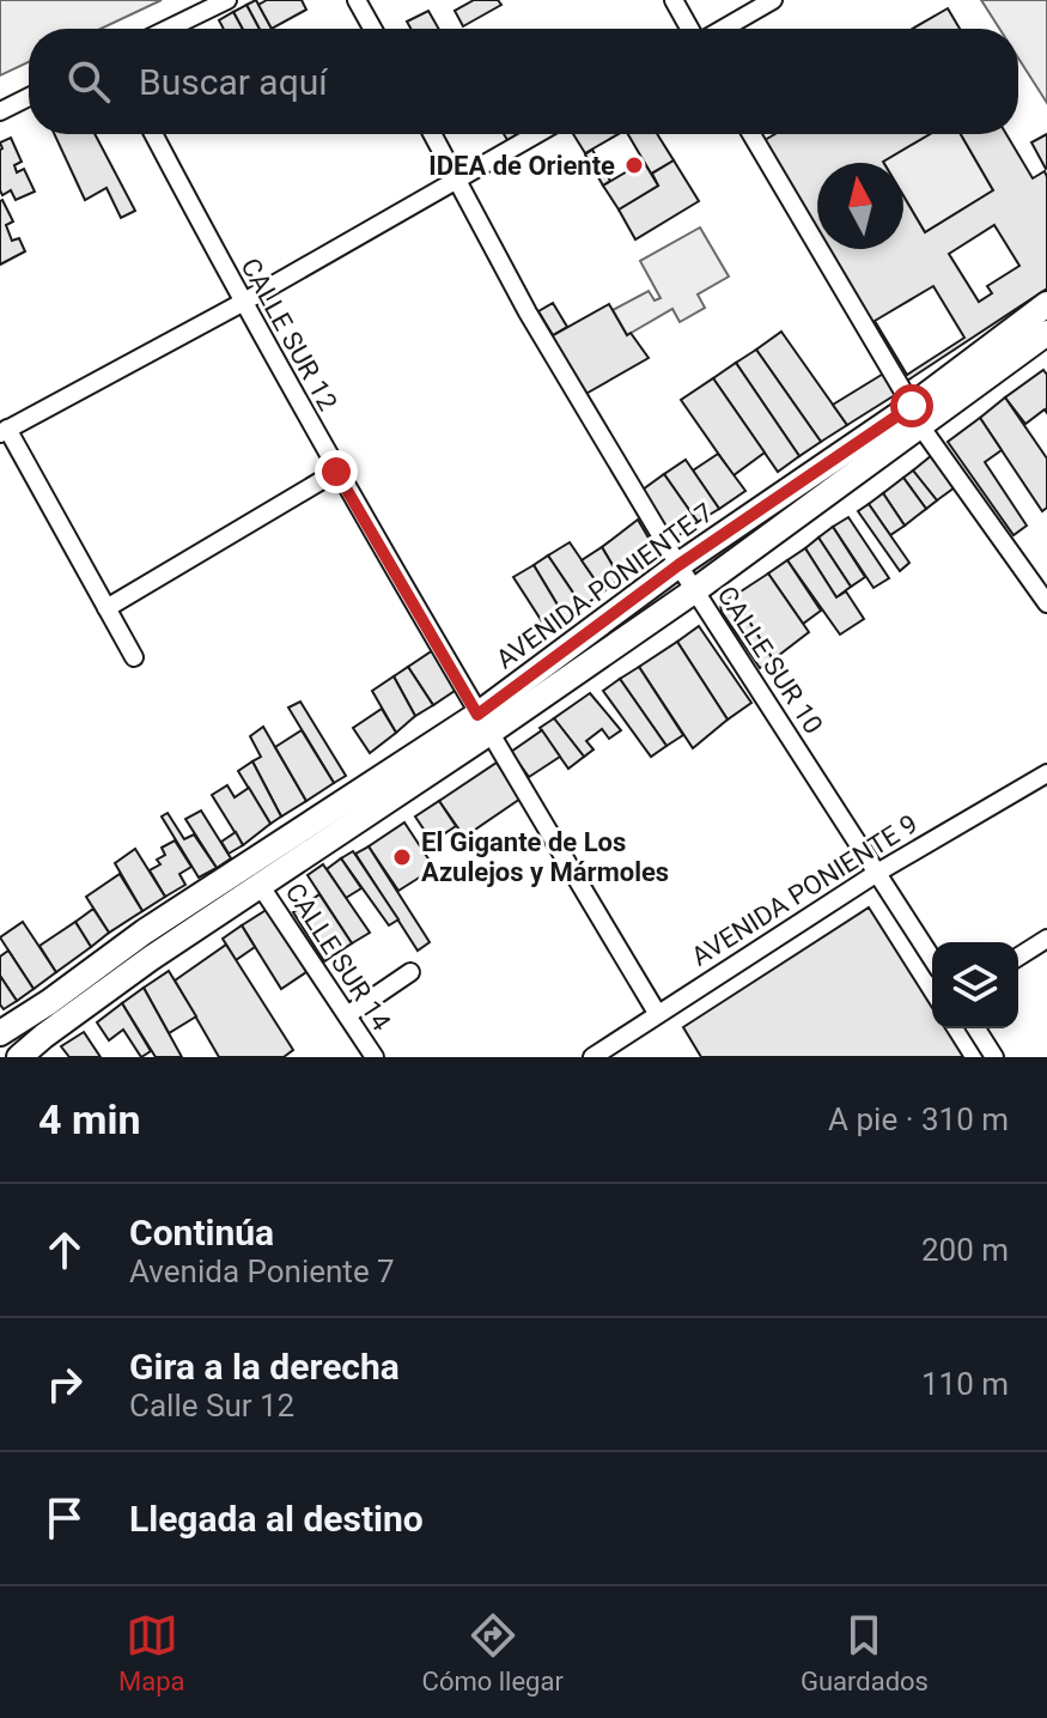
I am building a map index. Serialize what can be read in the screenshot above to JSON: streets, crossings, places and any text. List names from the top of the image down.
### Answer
{
  "streets": {
    "main road": ["AVENIDA PONIENTE 7"],
    "street": [
      "CALLE SUR 12",
      "CALLE SUR 10",
      "AVENIDA PONIENTE 9",
      "CALLE SUR 14"
    ]
  },
  "crossings": [
    ["CALLE SUR 12", "AVENIDA PONIENTE 7"],
    ["CALLE SUR 12", "AVENIDA PONIENTE 9"],
    ["AVENIDA PONIENTE 7", "CALLE SUR 10"],
    ["AVENIDA PONIENTE 7", "CALLE SUR 14"],
    ["CALLE SUR 10", "AVENIDA PONIENTE 9"]
  ],
  "places": ["IDEA de Oriente", "El Gigante de Los Azulejos y Mármoles"],
  "north": "top",
  "page": {
    "search": "Buscar aquí",
    "heading": ["4 min", "A pie · 310 m"],
    "list": [
      ["Continúa", "Avenida Poniente 7", "200 m"],
      ["Gira a la derecha", "Calle Sur 12", "110 m"],
      "Llegada al destino"
    ],
    "nav": ["Mapa", "Cómo llegar", "Guardados"]
  }
}
